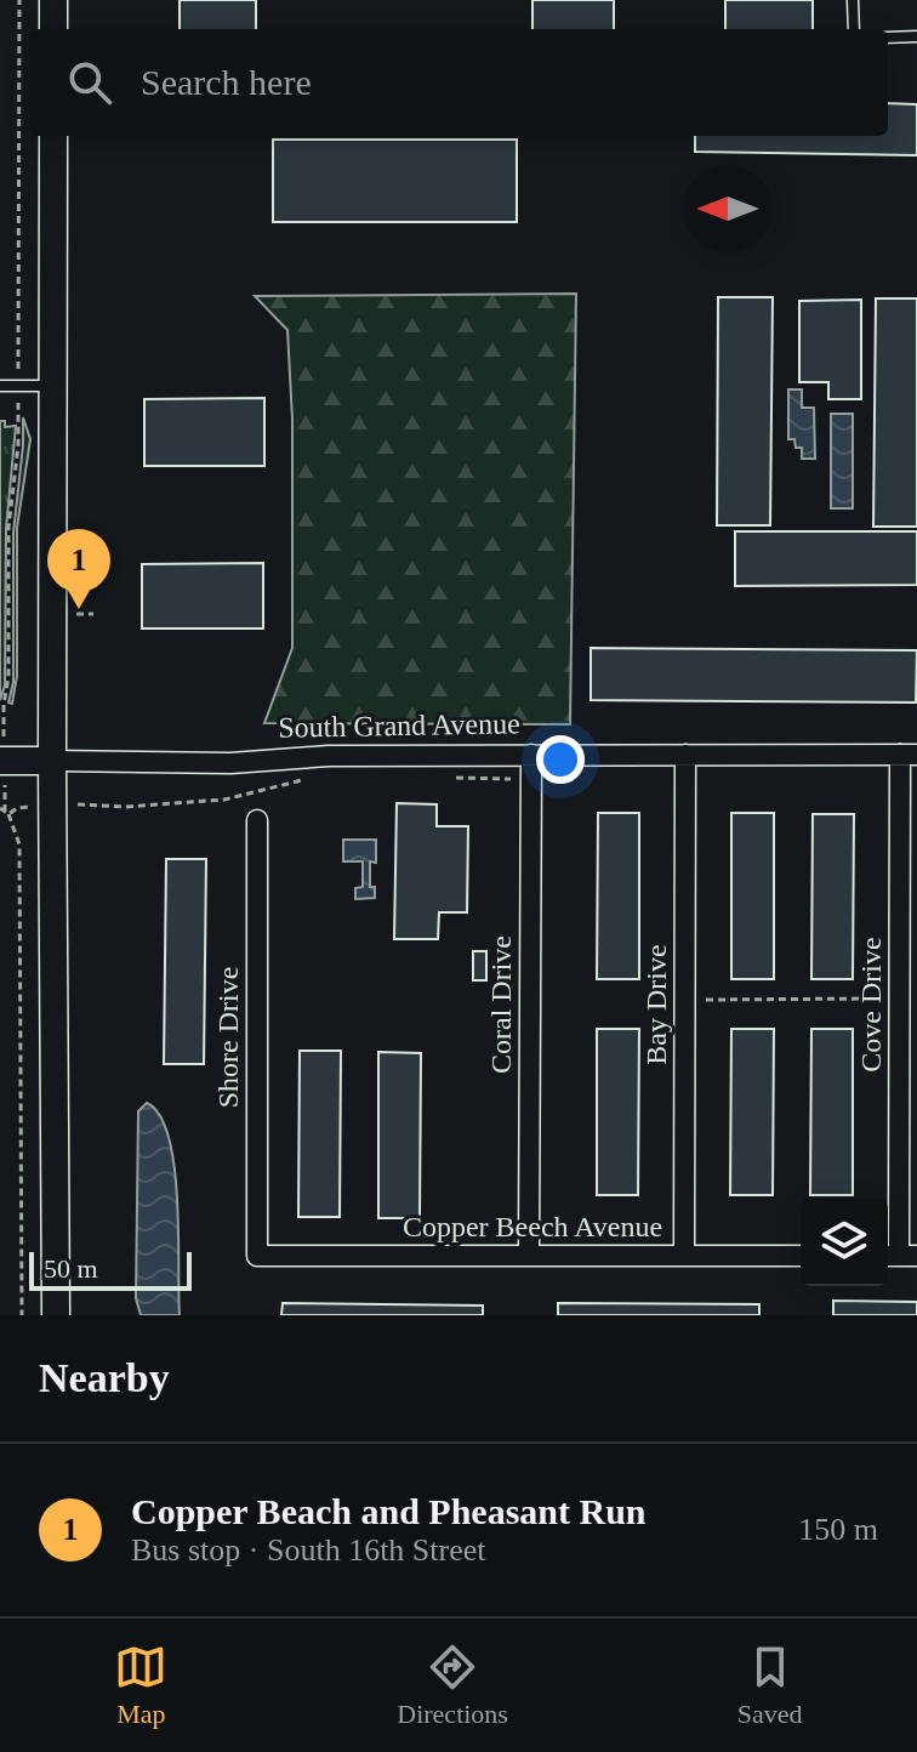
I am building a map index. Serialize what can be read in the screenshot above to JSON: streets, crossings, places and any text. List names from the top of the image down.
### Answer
{
  "streets": {
    "main road": ["South Grand Avenue"],
    "street": [
      "Coral Drive",
      "Bay Drive",
      "Cove Drive",
      "Shore Drive",
      "Copper Beech Avenue"
    ]
  },
  "crossings": [
    ["South Grand Avenue", "Coral Drive"],
    ["South Grand Avenue", "Bay Drive"],
    ["South Grand Avenue", "Cove Drive"],
    ["Coral Drive", "Copper Beech Avenue"],
    ["Bay Drive", "Copper Beech Avenue"],
    ["Shore Drive", "Copper Beech Avenue"]
  ],
  "scale_bar": "50 m",
  "north": "left",
  "page": {
    "search": "Search here",
    "pins": "1",
    "scale": "50 m",
    "heading": "Nearby",
    "list": [
      {
        "mark": "1",
        "name": "Copper Beach and Pheasant Run",
        "note": "Bus stop · South 16th Street",
        "value": "150 m"
      }
    ],
    "nav": ["Map", "Directions", "Saved"]
  }
}
